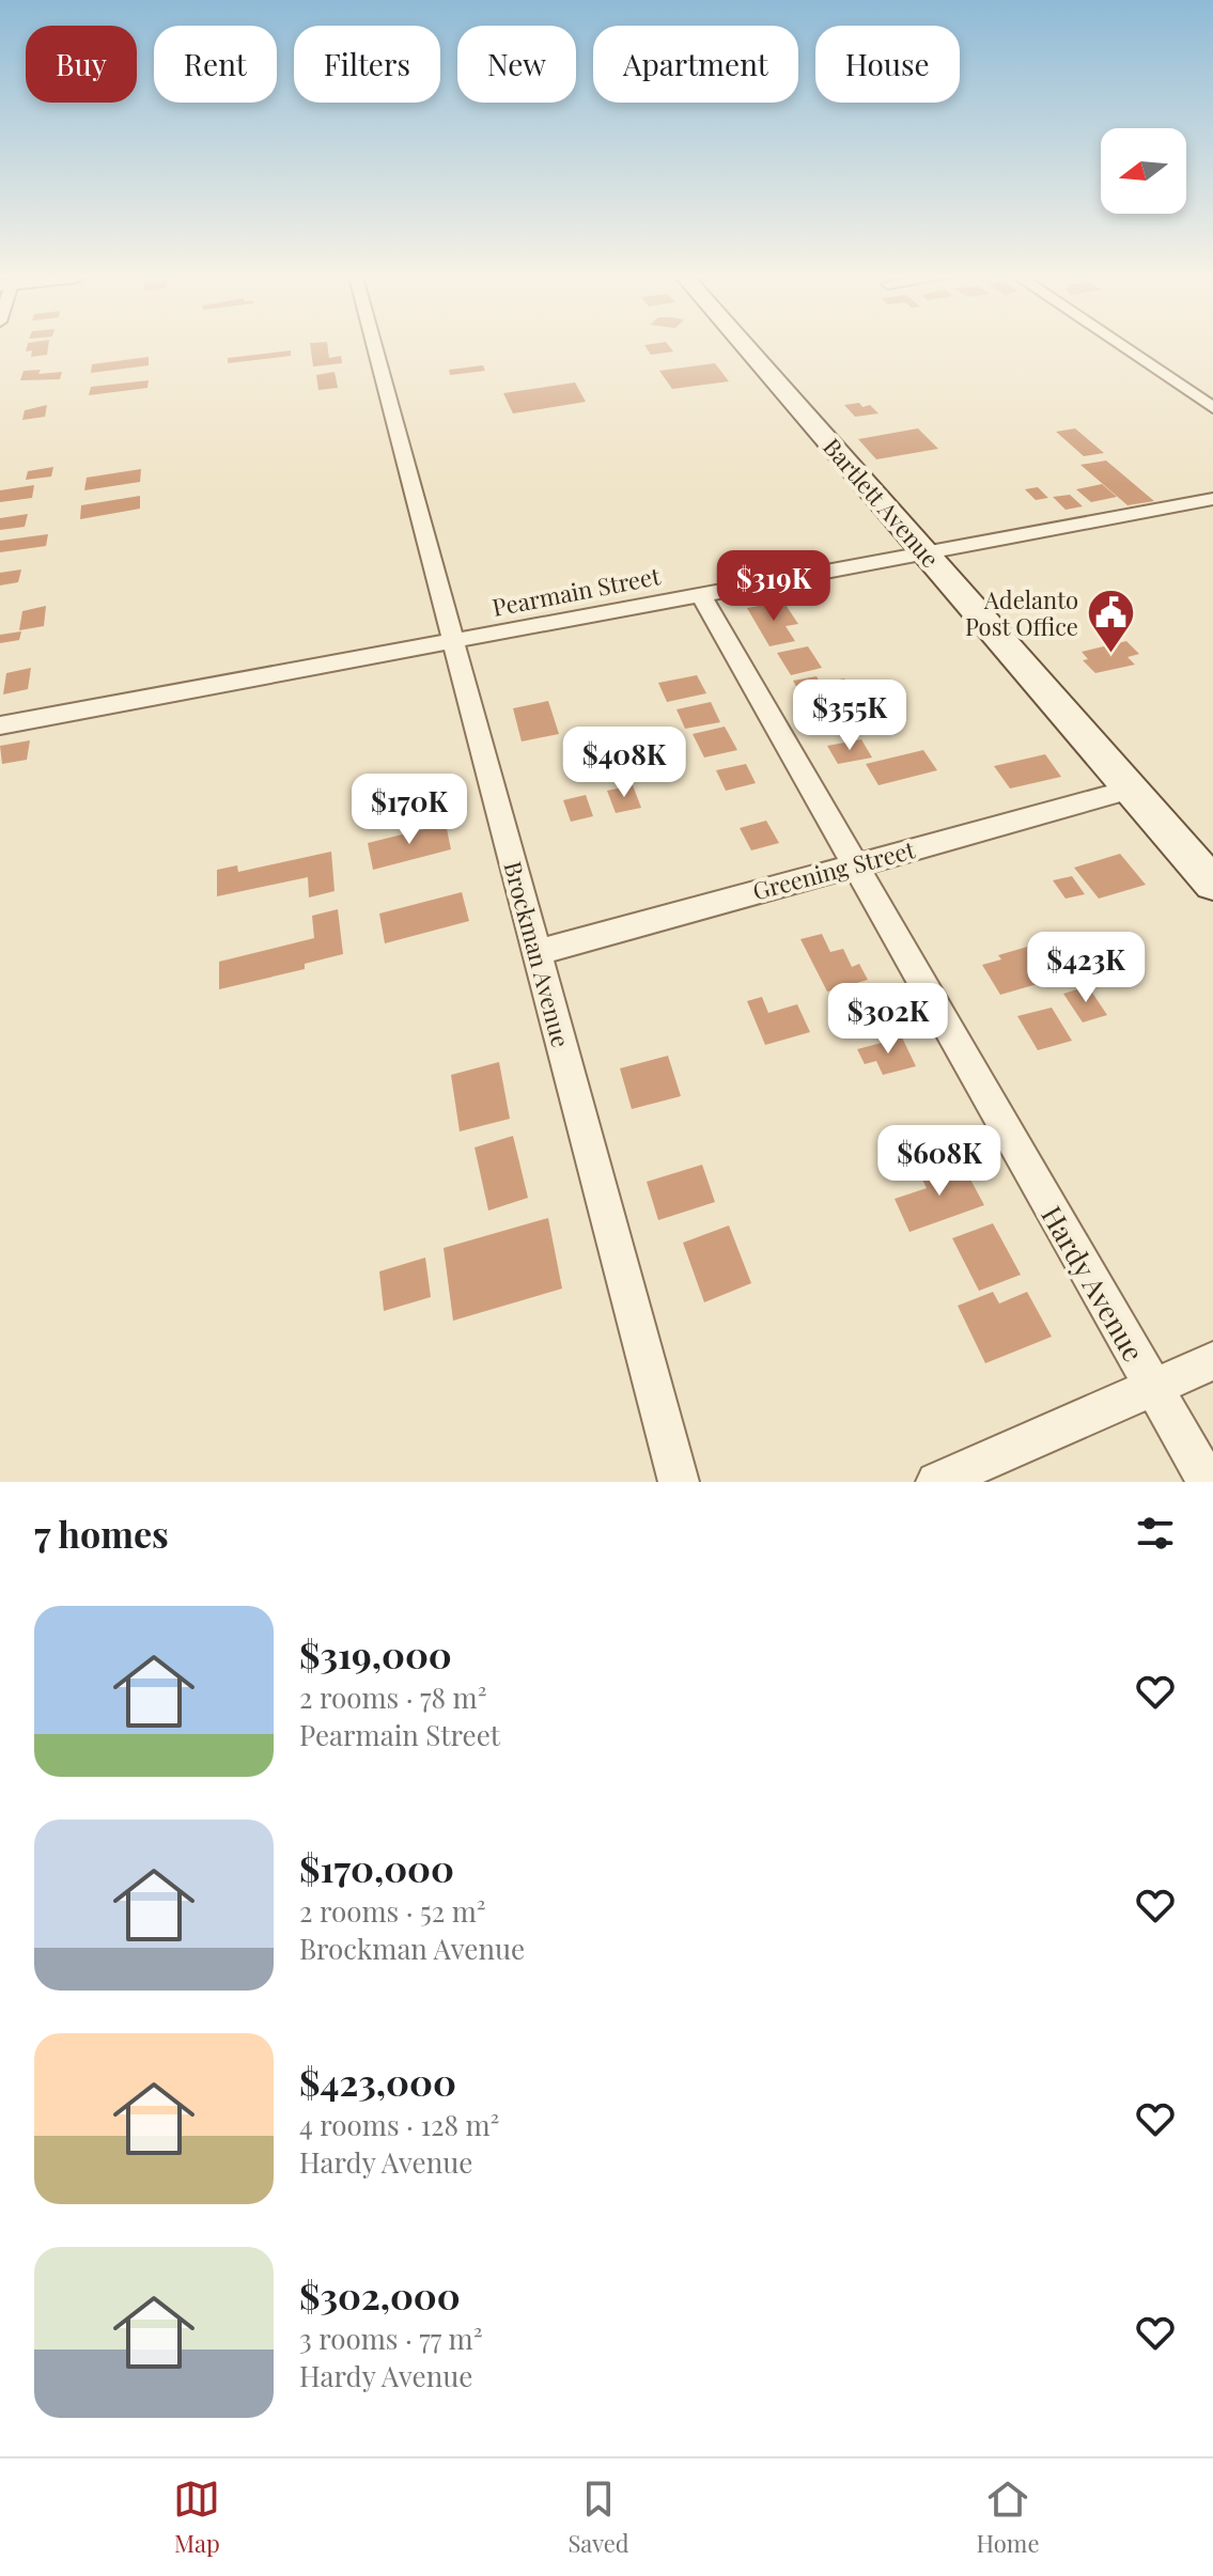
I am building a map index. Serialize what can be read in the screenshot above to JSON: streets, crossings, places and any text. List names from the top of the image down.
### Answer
{
  "streets": {
    "street": [
      "Bartlett Avenue",
      "Pearmain Street",
      "Greening Street",
      "Brockman Avenue",
      "Hardy Avenue"
    ]
  },
  "crossings": [
    ["Bartlett Avenue", "Pearmain Street"],
    ["Bartlett Avenue", "Greening Street"],
    ["Pearmain Street", "Brockman Avenue"],
    ["Pearmain Street", "Hardy Avenue"],
    ["Greening Street", "Brockman Avenue"],
    ["Greening Street", "Hardy Avenue"]
  ],
  "places": {
    "public building": ["Adelanto Post Office"]
  },
  "north": "left",
  "page": {
    "chip": [
      "Buy",
      "Rent",
      "Filters",
      "New",
      "Apartment",
      "House"
    ],
    "price": [
      "$319K",
      "$355K",
      "$408K",
      "$170K",
      "$423K",
      "$302K",
      "$608K"
    ],
    "heading": "7 homes",
    "list": [
      {
        "name": "$319,000",
        "note": "2 rooms · 78 m² · Pearmain Street"
      },
      {
        "name": "$170,000",
        "note": "2 rooms · 52 m² · Brockman Avenue"
      },
      {
        "name": "$423,000",
        "note": "4 rooms · 128 m² · Hardy Avenue"
      },
      {
        "name": "$302,000",
        "note": "3 rooms · 77 m² · Hardy Avenue"
      }
    ],
    "tabs": ["Map", "Saved", "Home"]
  }
}
